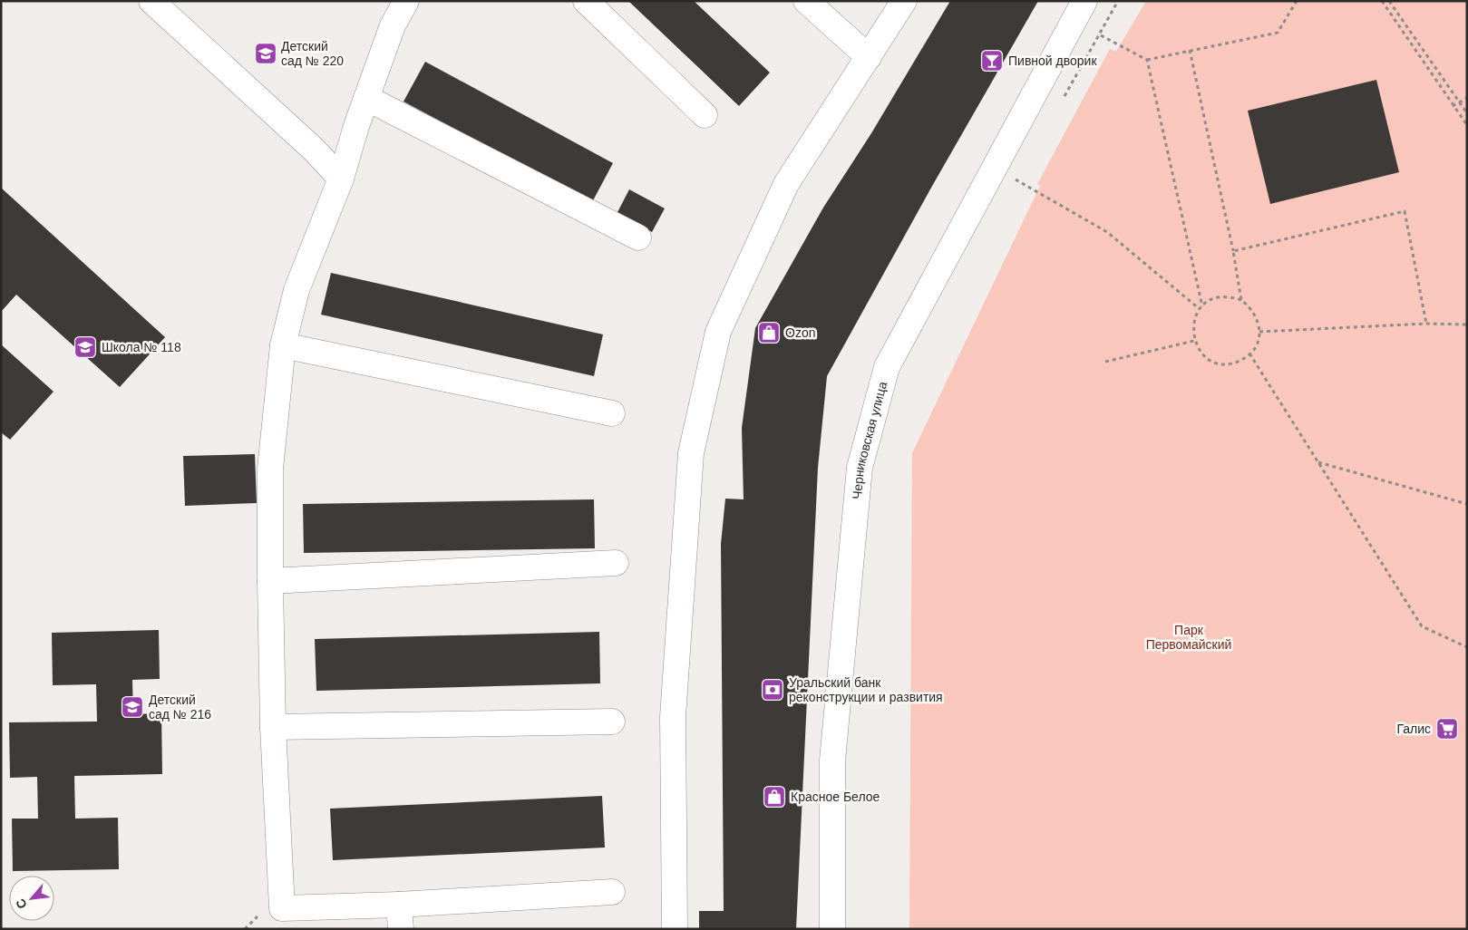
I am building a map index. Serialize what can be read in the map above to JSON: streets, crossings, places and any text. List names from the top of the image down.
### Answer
{
  "streets": {
    "street": ["Черниковская улица"]
  },
  "parks": ["Парк Первомайский"],
  "places": {
    "school or university": ["Детский сад № 220", "Школа № 118", "Детский сад № 216"],
    "bar": ["Пивной дворик"],
    "shop": ["Ozon", "Красное Белое"],
    "bank": ["Уральский банк реконструкции и развития"],
    "supermarket": ["Галис"]
  },
  "north": "bottom left"
}
